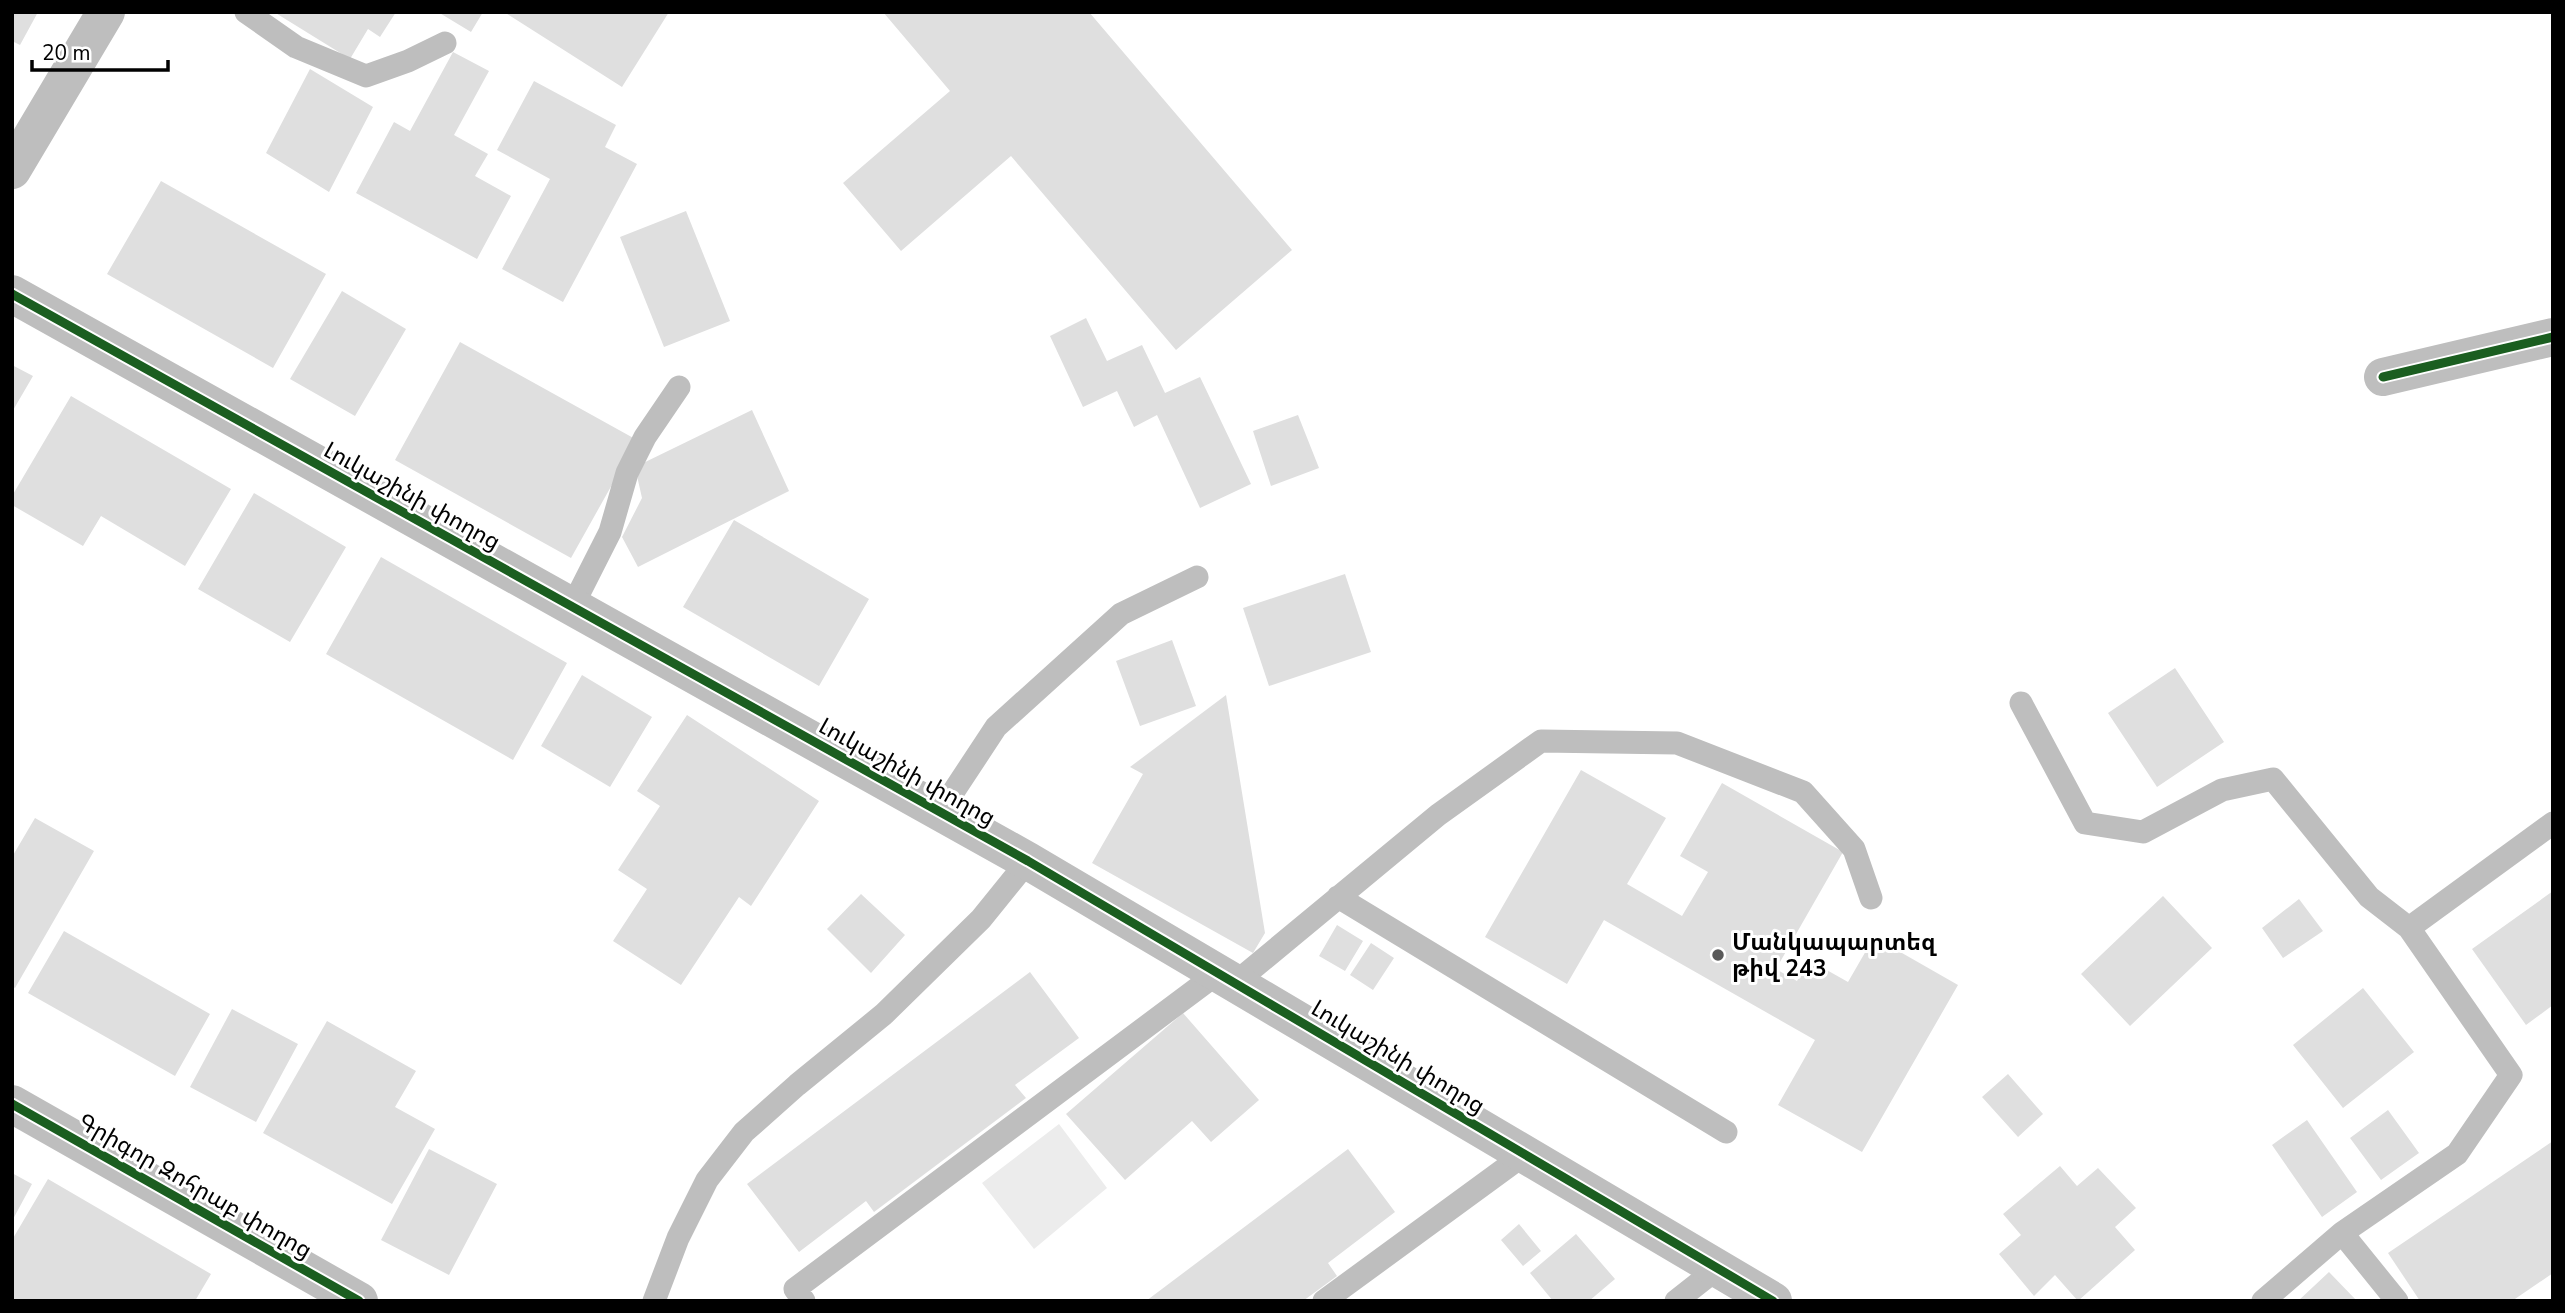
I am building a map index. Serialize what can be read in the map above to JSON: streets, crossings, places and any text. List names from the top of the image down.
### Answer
{
  "streets": {
    "street": ["Լուկաշինի փողոց", "Գրիգոր Զոհրաբ փողոց"]
  },
  "places": ["Մանկապարտեզ թիվ 243"],
  "scale_bar": "20 m"
}
